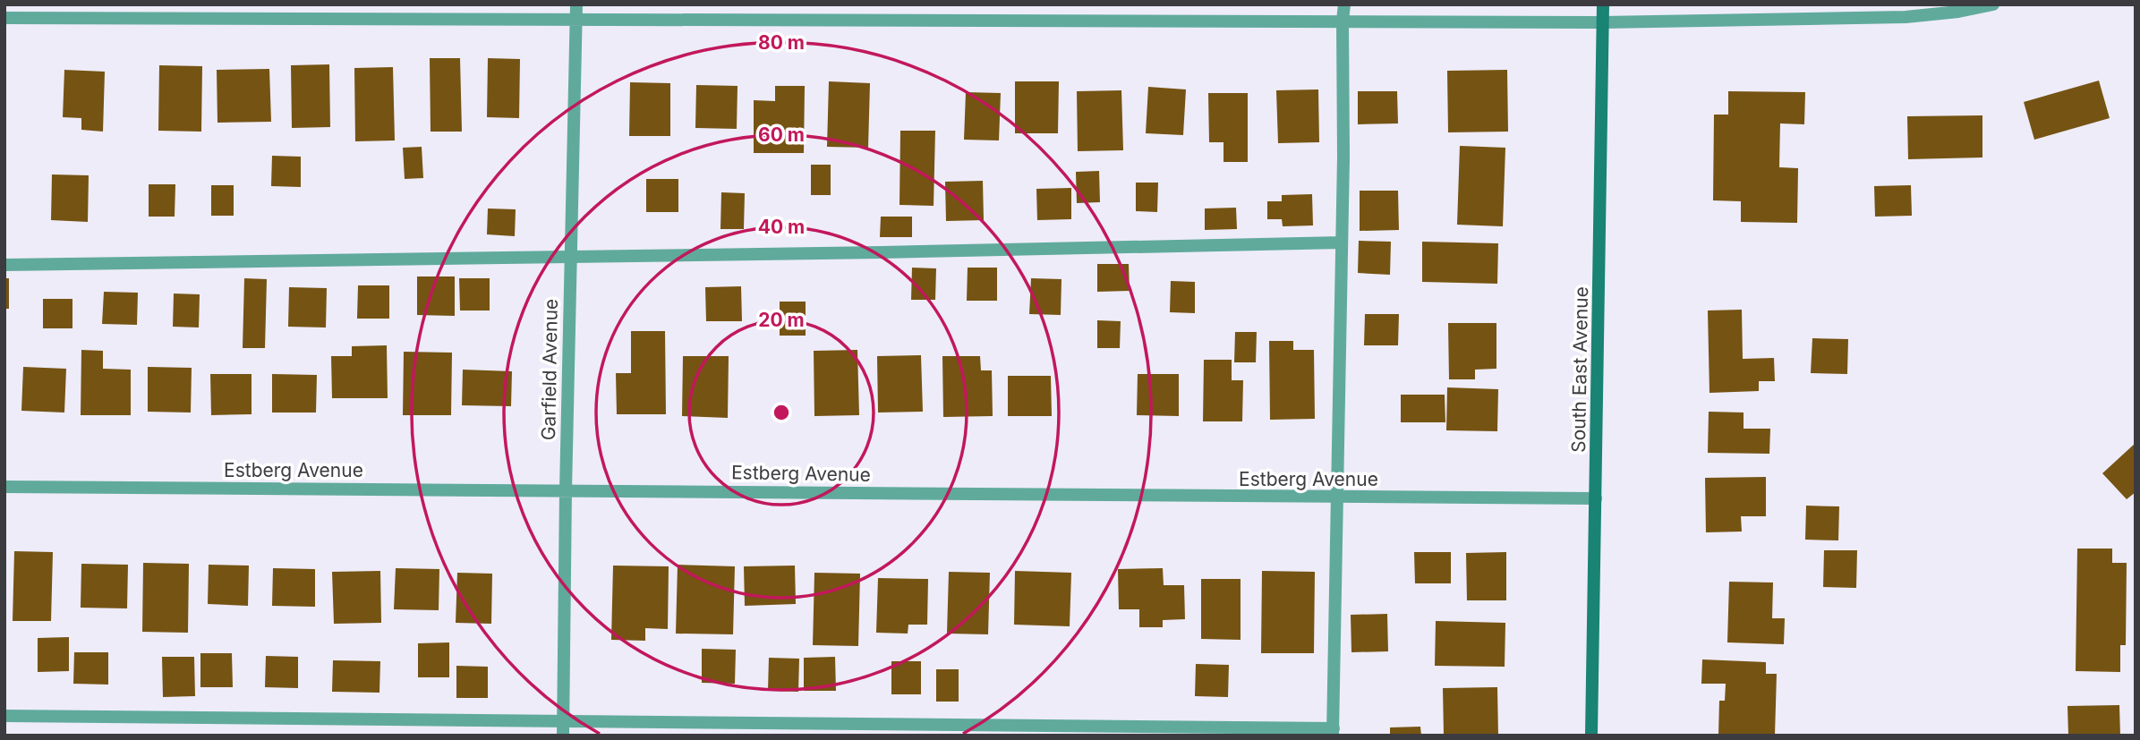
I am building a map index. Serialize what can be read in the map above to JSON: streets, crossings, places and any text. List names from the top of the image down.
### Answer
{
  "streets": {
    "main road": ["South East Avenue"],
    "street": ["Garfield Avenue", "Estberg Avenue"]
  },
  "crossings": [
    ["Garfield Avenue", "Estberg Avenue"],
    ["South East Avenue", "Estberg Avenue"]
  ],
  "rings": [
    "80 m",
    "60 m",
    "40 m",
    "20 m"
  ]
}
